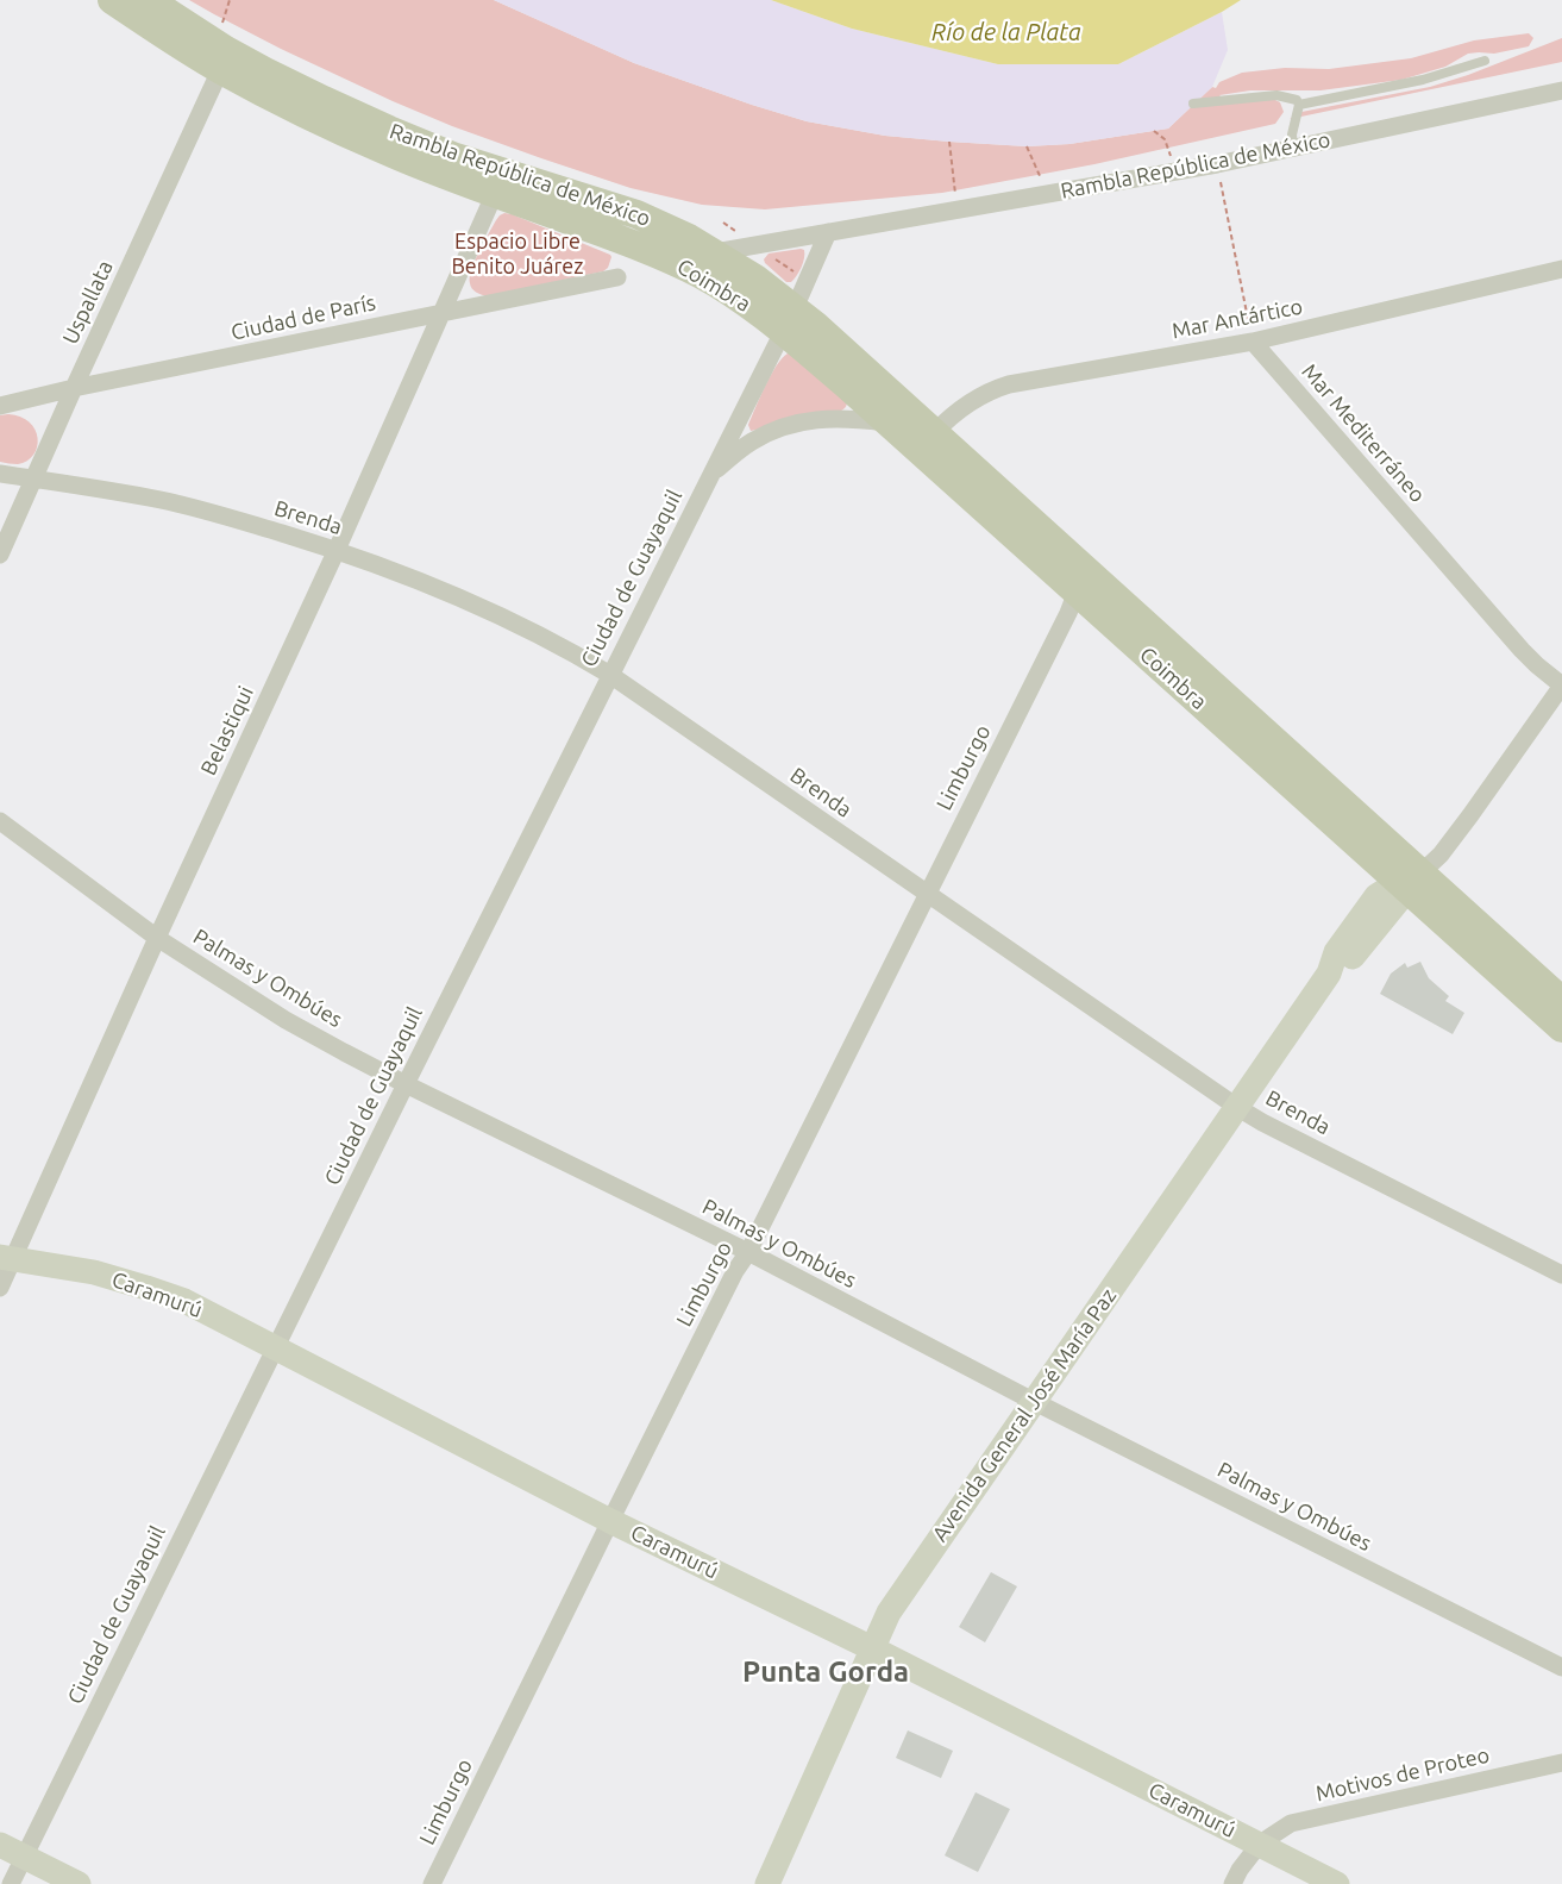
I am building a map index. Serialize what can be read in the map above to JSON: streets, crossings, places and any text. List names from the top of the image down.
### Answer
{
  "streets": {
    "main road": [
      "Rambla República de México",
      "Coimbra",
      "Caramurú",
      "Avenida General José María Paz"
    ],
    "street": [
      "Uspallata",
      "Ciudad de París",
      "Mar Antártico",
      "Mar Mediterráneo",
      "Brenda",
      "Ciudad de Guayaquil",
      "Belastiqui",
      "Limburgo",
      "Palmas y Ombúes",
      "Motivos de Proteo"
    ]
  },
  "crossings": [
    ["Rambla República de México", "Coimbra"],
    ["Rambla República de México", "Uspallata"],
    ["Rambla República de México", "Belastiqui"],
    ["Coimbra", "Mar Antártico"],
    ["Coimbra", "Ciudad de Guayaquil"],
    ["Coimbra", "Limburgo"],
    ["Coimbra", "Avenida General José María Paz"],
    ["Uspallata", "Ciudad de París"],
    ["Uspallata", "Brenda"],
    ["Ciudad de París", "Belastiqui"],
    ["Mar Antártico", "Mar Mediterráneo"],
    ["Mar Mediterráneo", "Avenida General José María Paz"],
    ["Brenda", "Ciudad de Guayaquil"],
    ["Brenda", "Belastiqui"],
    ["Brenda", "Limburgo"],
    ["Brenda", "Avenida General José María Paz"],
    ["Ciudad de Guayaquil", "Palmas y Ombúes"],
    ["Ciudad de Guayaquil", "Caramurú"],
    ["Belastiqui", "Palmas y Ombúes"],
    ["Belastiqui", "Caramurú"],
    ["Limburgo", "Palmas y Ombúes"],
    ["Limburgo", "Caramurú"],
    ["Palmas y Ombúes", "Avenida General José María Paz"],
    ["Caramurú", "Avenida General José María Paz"],
    ["Caramurú", "Motivos de Proteo"]
  ],
  "districts": ["Punta Gorda"],
  "water": ["Río de la Plata"],
  "parks": ["Espacio Libre Benito Juárez"]
}
